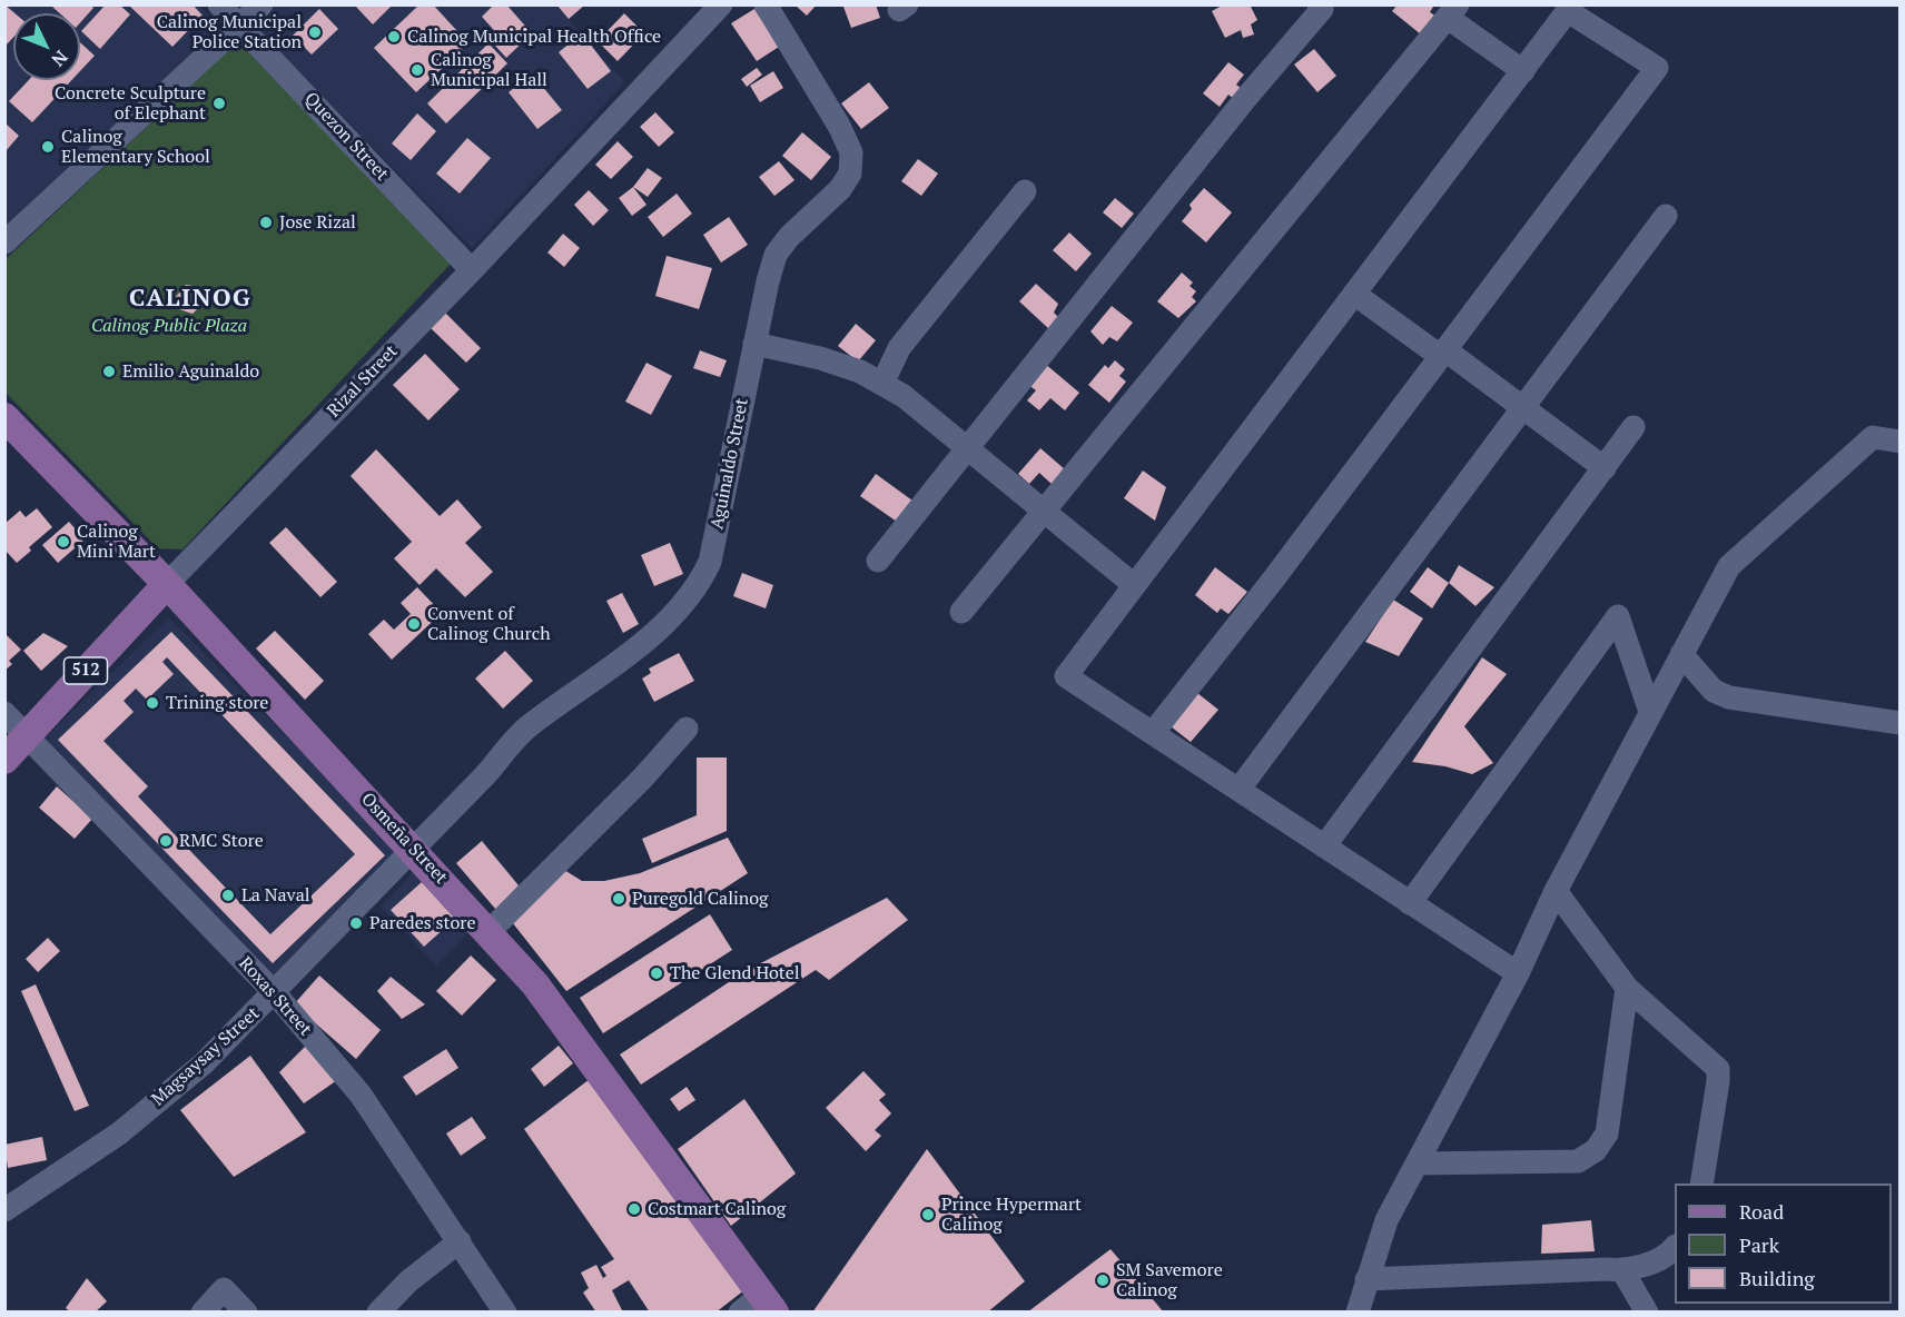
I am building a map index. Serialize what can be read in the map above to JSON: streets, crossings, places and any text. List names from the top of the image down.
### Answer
{
  "streets": {
    "main road": ["Rizal Street", "512", "Osmeña Street"],
    "street": [
      "Quezon Street",
      "Aguinaldo Street",
      "Roxas Street",
      "Magsaysay Street"
    ]
  },
  "crossings": [
    ["Quezon Street", "Rizal Street"],
    ["Rizal Street", "Osmeña Street"],
    ["Rizal Street", "Roxas Street"],
    ["Aguinaldo Street", "Osmeña Street"],
    ["Aguinaldo Street", "Magsaysay Street"],
    ["Osmeña Street", "Magsaysay Street"],
    ["Roxas Street", "Magsaysay Street"]
  ],
  "districts": ["CALINOG"],
  "parks": ["Calinog Public Plaza"],
  "places": [
    "Calinog Municipal Police Station",
    "Calinog Municipal Health Office",
    "Calinog Municipal Hall",
    "Concrete Sculpture of Elephant",
    "Calinog Elementary School",
    "Jose Rizal",
    "Emilio Aguinaldo",
    "Calinog Mini Mart",
    "Convent of Calinog Church",
    "Trining store",
    "RMC Store",
    "La Naval",
    "Puregold Calinog",
    "Paredes store",
    "The Glend Hotel",
    "Costmart Calinog",
    "Prince Hypermart Calinog",
    "SM Savemore Calinog"
  ],
  "legend": ["Road", "Park", "Building"],
  "north": "bottom right"
}
